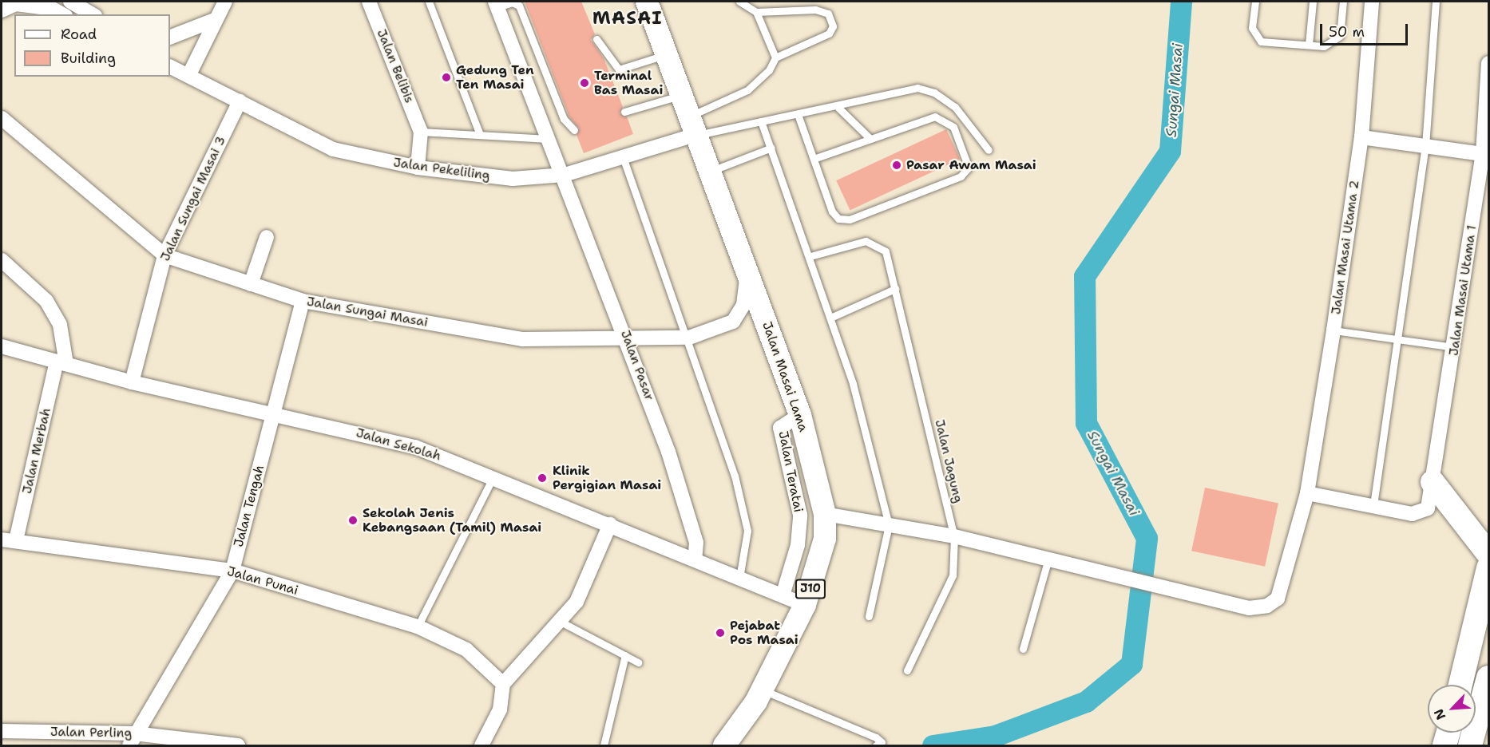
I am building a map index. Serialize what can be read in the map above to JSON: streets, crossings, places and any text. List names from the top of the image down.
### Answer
{
  "streets": {
    "main road": ["Jalan Masai Lama", "J10"],
    "street": [
      "Jalan Belibis",
      "Jalan Pekeliling",
      "Jalan Sungai Masai 3",
      "Jalan Masai Utama 2",
      "Jalan Masai Utama 1",
      "Jalan Sungai Masai",
      "Jalan Pasar",
      "Jalan Sekolah",
      "Jalan Merbah",
      "Jalan Teratai",
      "Jalan Tengah",
      "Jalan Punai",
      "Jalan Perling"
    ],
    "lane": ["Jalan Jagung"]
  },
  "crossings": [
    ["Jalan Belibis", "Jalan Pekeliling"],
    ["Jalan Pekeliling", "Jalan Sungai Masai 3"],
    ["Jalan Pekeliling", "Jalan Pasar"],
    ["Jalan Pekeliling", "Jalan Masai Lama"],
    ["Jalan Sungai Masai 3", "Jalan Sungai Masai"],
    ["Jalan Sungai Masai 3", "Jalan Sekolah"],
    ["Jalan Masai Utama 2", "Jalan Masai Lama"],
    ["Jalan Masai Utama 2", "Jalan Jagung"],
    ["Jalan Sungai Masai", "Jalan Pasar"],
    ["Jalan Sungai Masai", "Jalan Masai Lama"],
    ["Jalan Sungai Masai", "Jalan Tengah"],
    ["Jalan Pasar", "Jalan Sekolah"],
    ["Jalan Masai Lama", "Jalan Sekolah"],
    ["Jalan Masai Lama", "Jalan Teratai"],
    ["Jalan Sekolah", "Jalan Merbah"],
    ["Jalan Sekolah", "Jalan Teratai"],
    ["Jalan Sekolah", "Jalan Tengah"],
    ["Jalan Merbah", "Jalan Punai"],
    ["Jalan Tengah", "Jalan Punai"],
    ["Jalan Tengah", "Jalan Perling"]
  ],
  "districts": ["MASAI"],
  "water": ["Sungai Masai"],
  "places": [
    "Gedung Ten Ten Masai",
    "Terminal Bas Masai",
    "Pasar Awam Masai",
    "Klinik Pergigian Masai",
    "Sekolah Jenis Kebangsaan (Tamil) Masai",
    "Pejabat Pos Masai"
  ],
  "legend": ["Road", "Building"],
  "scale_bar": "50 m",
  "north": "bottom left"
}
